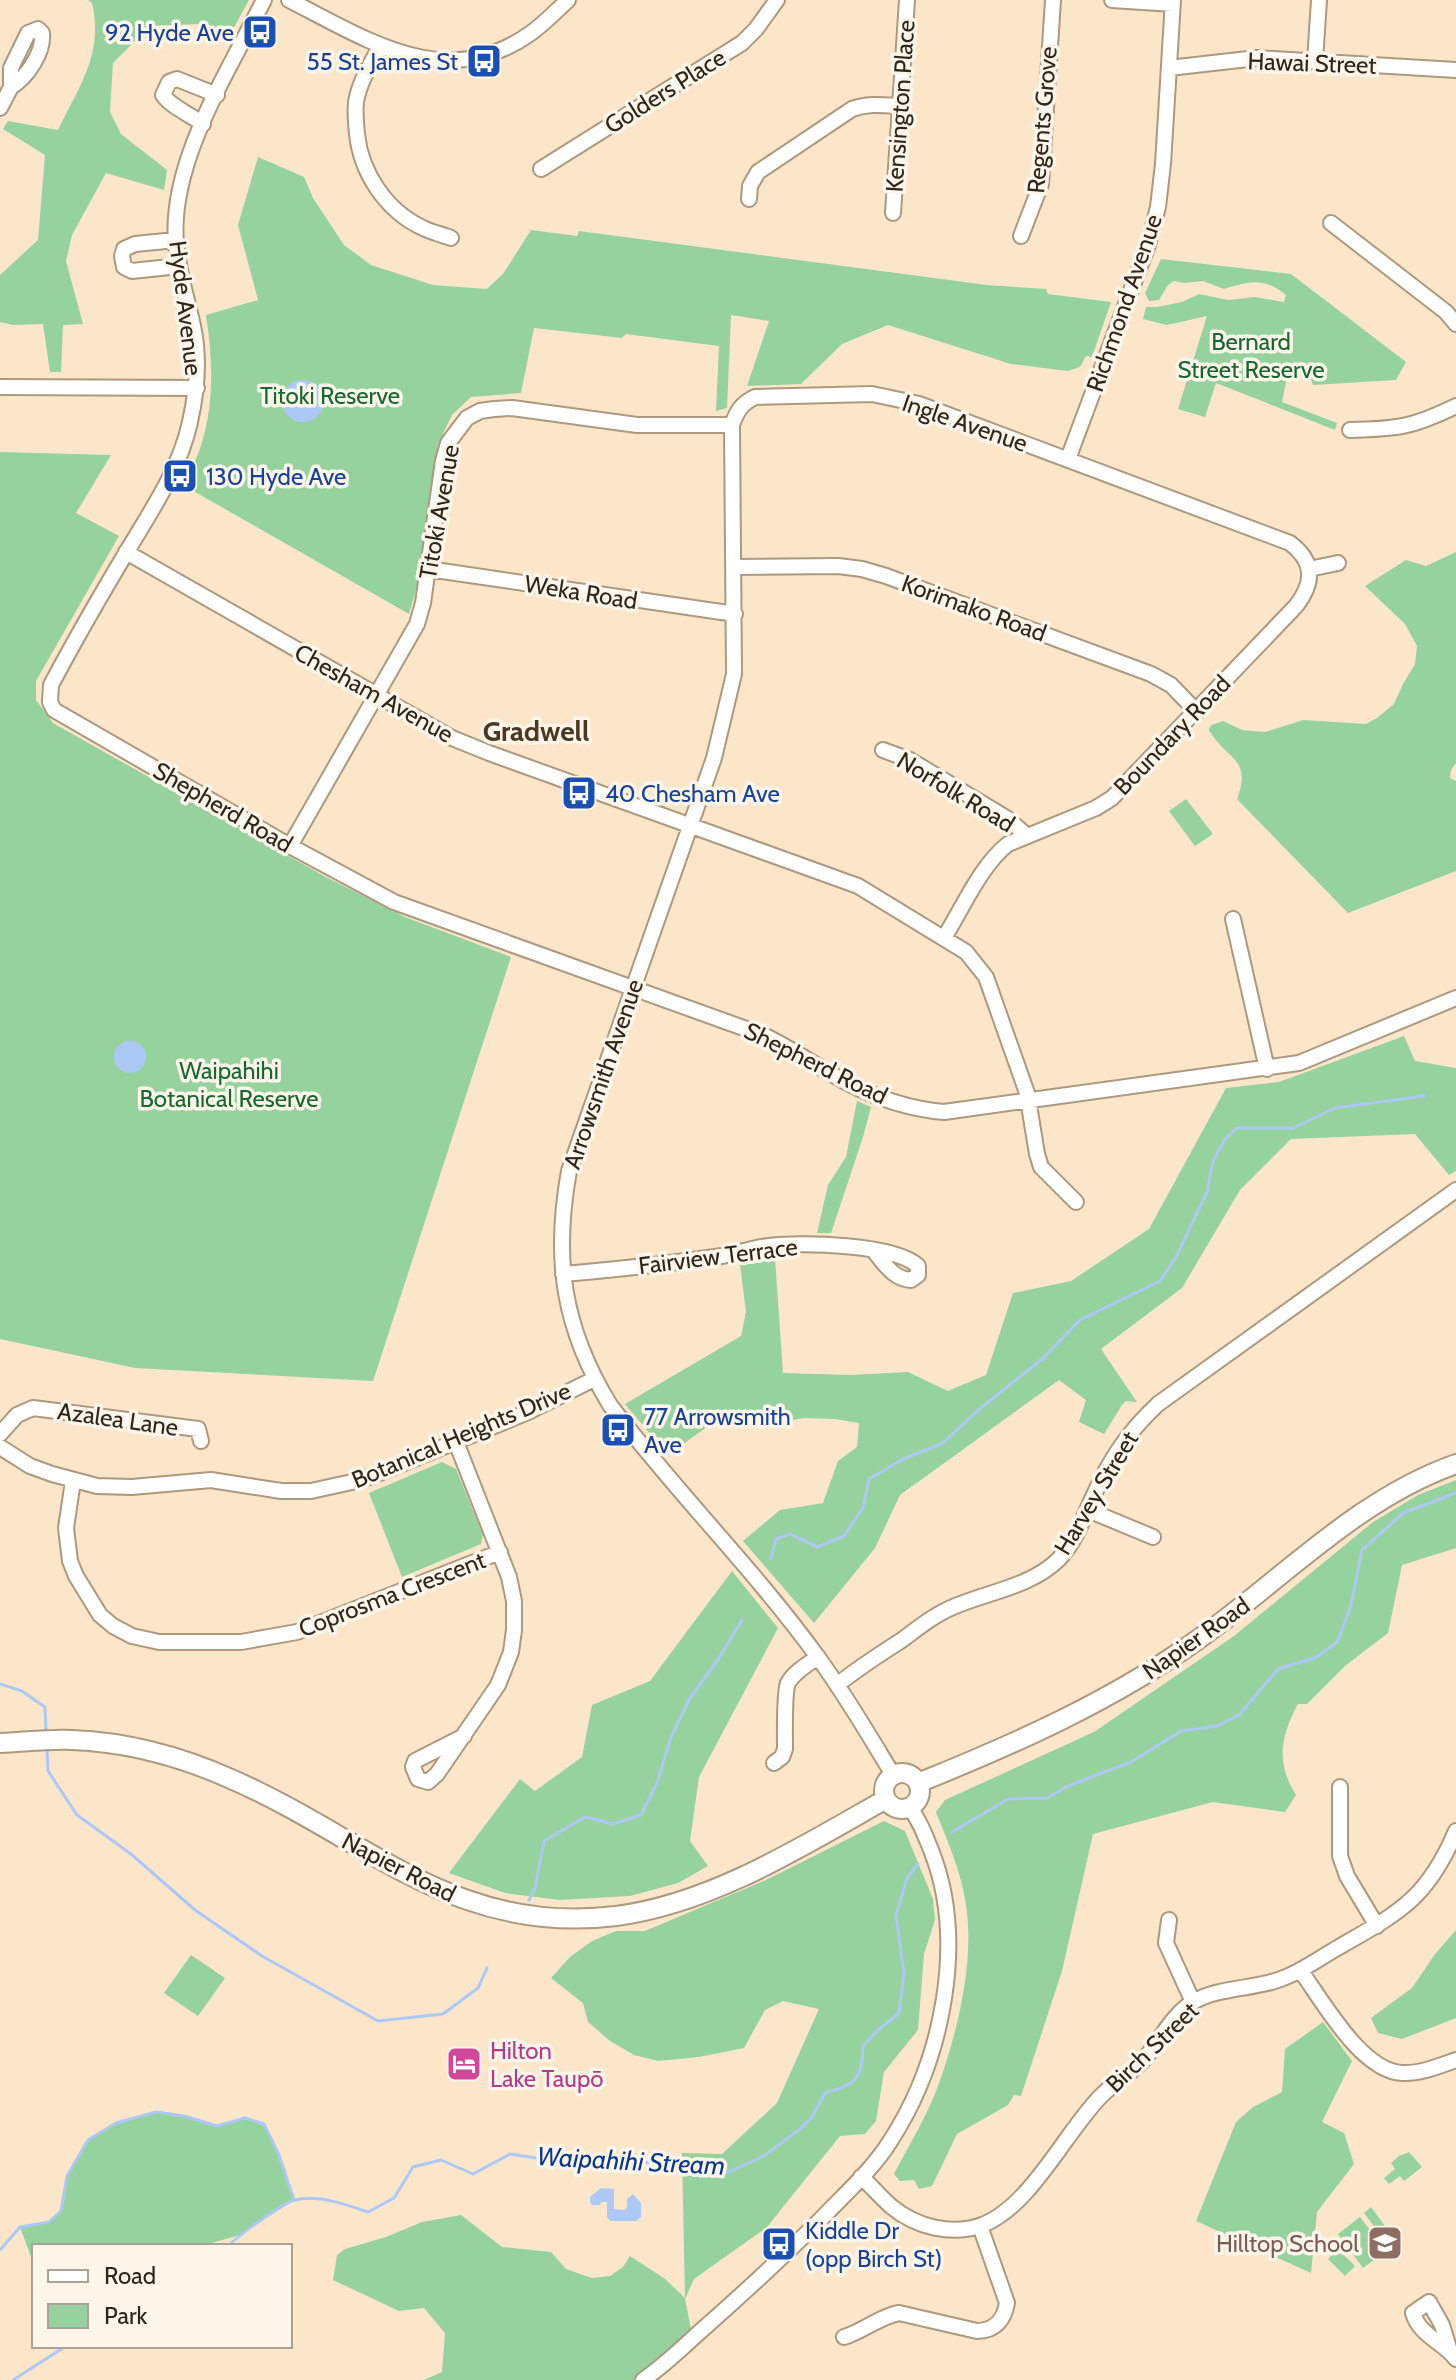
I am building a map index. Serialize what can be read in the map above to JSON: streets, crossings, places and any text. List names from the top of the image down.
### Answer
{
  "streets": {
    "main road": ["Napier Road"],
    "street": [
      "Hawai Street",
      "Golders Place",
      "Kensington Place",
      "Regents Grove",
      "Richmond Avenue",
      "Hyde Avenue",
      "Ingle Avenue",
      "Titoki Avenue",
      "Weka Road",
      "Korimako Road",
      "Chesham Avenue",
      "Boundary Road",
      "Norfolk Road",
      "Shepherd Road",
      "Arrowsmith Avenue",
      "Fairview Terrace",
      "Azalea Lane",
      "Botanical Heights Drive",
      "Harvey Street",
      "Coprosma Crescent",
      "Birch Street"
    ]
  },
  "crossings": [
    ["Hawai Street", "Richmond Avenue"],
    ["Richmond Avenue", "Ingle Avenue"],
    ["Hyde Avenue", "Chesham Avenue"],
    ["Hyde Avenue", "Shepherd Road"],
    ["Ingle Avenue", "Titoki Avenue"],
    ["Ingle Avenue", "Arrowsmith Avenue"],
    ["Titoki Avenue", "Weka Road"],
    ["Titoki Avenue", "Chesham Avenue"],
    ["Titoki Avenue", "Shepherd Road"],
    ["Titoki Avenue", "Arrowsmith Avenue"],
    ["Weka Road", "Arrowsmith Avenue"],
    ["Korimako Road", "Boundary Road"],
    ["Korimako Road", "Arrowsmith Avenue"],
    ["Chesham Avenue", "Boundary Road"],
    ["Chesham Avenue", "Shepherd Road"],
    ["Chesham Avenue", "Arrowsmith Avenue"],
    ["Boundary Road", "Norfolk Road"],
    ["Shepherd Road", "Arrowsmith Avenue"],
    ["Arrowsmith Avenue", "Fairview Terrace"],
    ["Arrowsmith Avenue", "Botanical Heights Drive"],
    ["Arrowsmith Avenue", "Harvey Street"],
    ["Arrowsmith Avenue", "Napier Road"],
    ["Botanical Heights Drive", "Coprosma Crescent"]
  ],
  "districts": ["Gradwell"],
  "water": ["Waipahihi Stream"],
  "parks": ["Bernard Street Reserve", "Titoki Reserve", "Waipahihi Botanical Reserve"],
  "places": {
    "bus stop": [
      "92 Hyde Ave",
      "55 St. James St",
      "130 Hyde Ave",
      "40 Chesham Ave",
      "77 Arrowsmith Ave",
      "Kiddle Dr (opp Birch St)"
    ],
    "hotel": ["Hilton Lake Taupō"],
    "school or university": ["Hilltop School"]
  },
  "legend": ["Road", "Park"]
}
